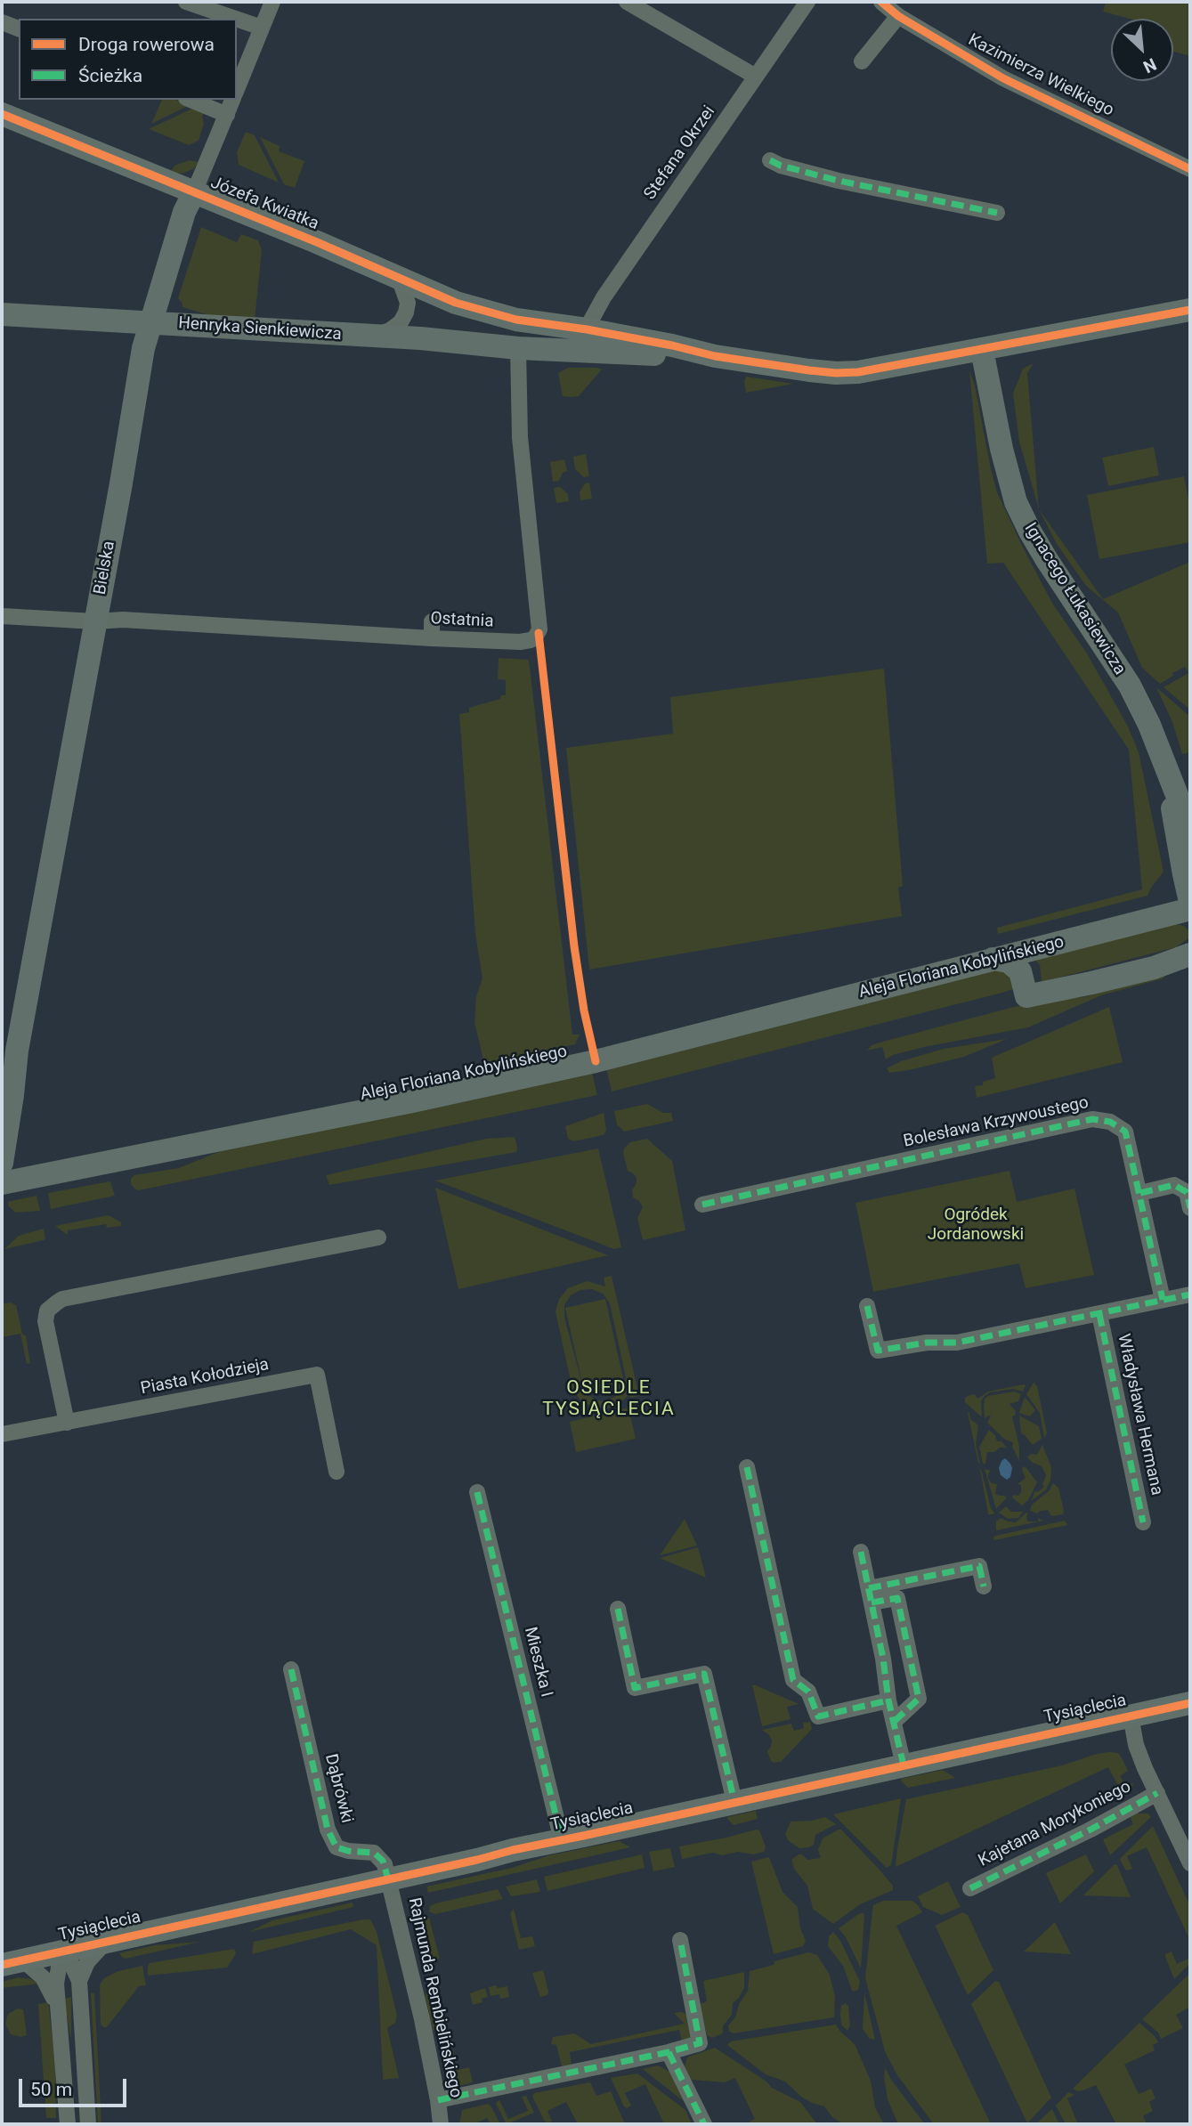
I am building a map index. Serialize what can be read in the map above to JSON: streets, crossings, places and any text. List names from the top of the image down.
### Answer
{
  "streets": {
    "street": [
      "Kazimierza Wielkiego",
      "Stefana Okrzei",
      "Józefa Kwiatka",
      "Henryka Sienkiewicza",
      "Bielska",
      "Ignacego Łukasiewicza",
      "Ostatnia",
      "Aleja Floriana Kobylińskiego",
      "Bolesława Krzywoustego",
      "Piasta Kołodzieja",
      "Władysława Hermana",
      "Mieszka I",
      "Tysiąclecia",
      "Dąbrówki",
      "Kajetana Morykoniego",
      "Rajmunda Rembielińskiego"
    ]
  },
  "crossings": [
    ["Stefana Okrzei", "Józefa Kwiatka"],
    ["Józefa Kwiatka", "Henryka Sienkiewicza"],
    ["Józefa Kwiatka", "Bielska"],
    ["Henryka Sienkiewicza", "Bielska"],
    ["Henryka Sienkiewicza", "Ostatnia"],
    ["Bielska", "Ostatnia"],
    ["Bolesława Krzywoustego", "Władysława Hermana"],
    ["Mieszka I", "Tysiąclecia"],
    ["Tysiąclecia", "Dąbrówki"],
    ["Tysiąclecia", "Rajmunda Rembielińskiego"],
    ["Dąbrówki", "Rajmunda Rembielińskiego"]
  ],
  "districts": ["OSIEDLE TYSIĄCLECIA"],
  "parks": ["Ogródek Jordanowski"],
  "legend": ["Droga rowerowa", "Ścieżka"],
  "scale_bar": "50 m",
  "north": "bottom right"
}
